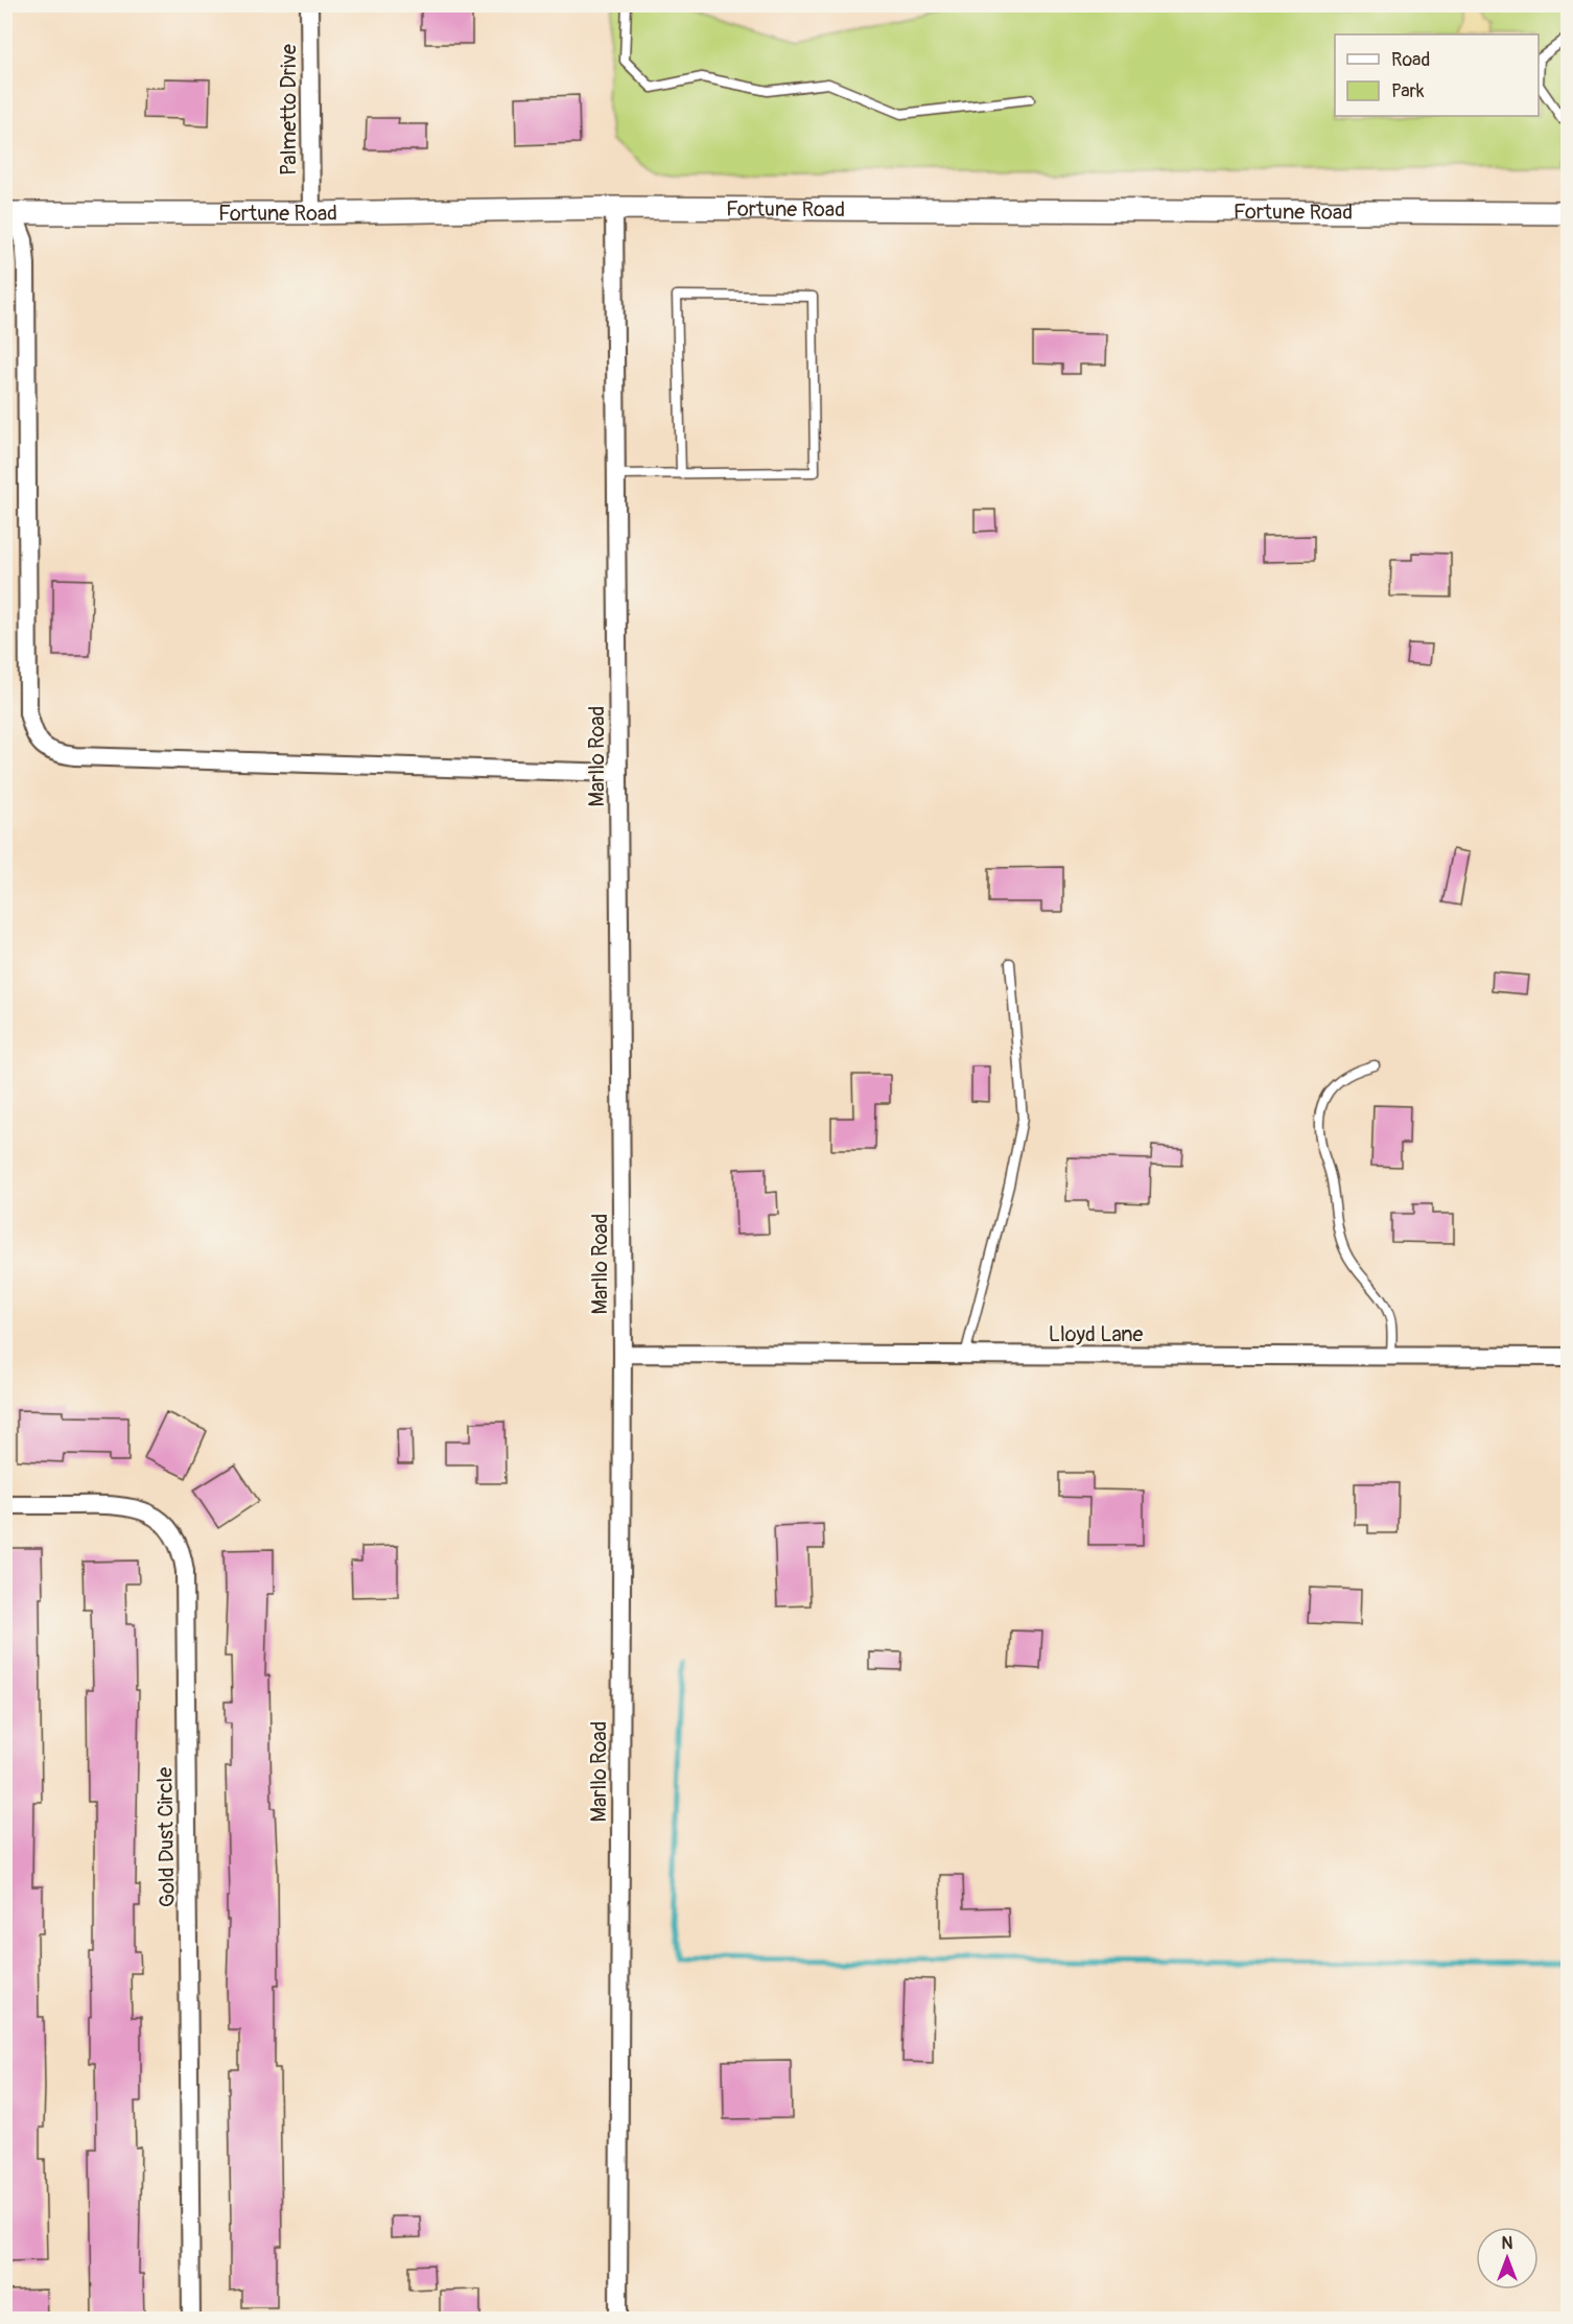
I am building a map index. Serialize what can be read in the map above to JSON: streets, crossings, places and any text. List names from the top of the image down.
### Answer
{
  "streets": {
    "street": [
      "Palmetto Drive",
      "Fortune Road",
      "Marllo Road",
      "Lloyd Lane",
      "Gold Dust Circle"
    ]
  },
  "crossings": [
    ["Palmetto Drive", "Fortune Road"],
    ["Fortune Road", "Marllo Road"],
    ["Marllo Road", "Lloyd Lane"]
  ],
  "legend": ["Road", "Park"],
  "north": "top"
}
